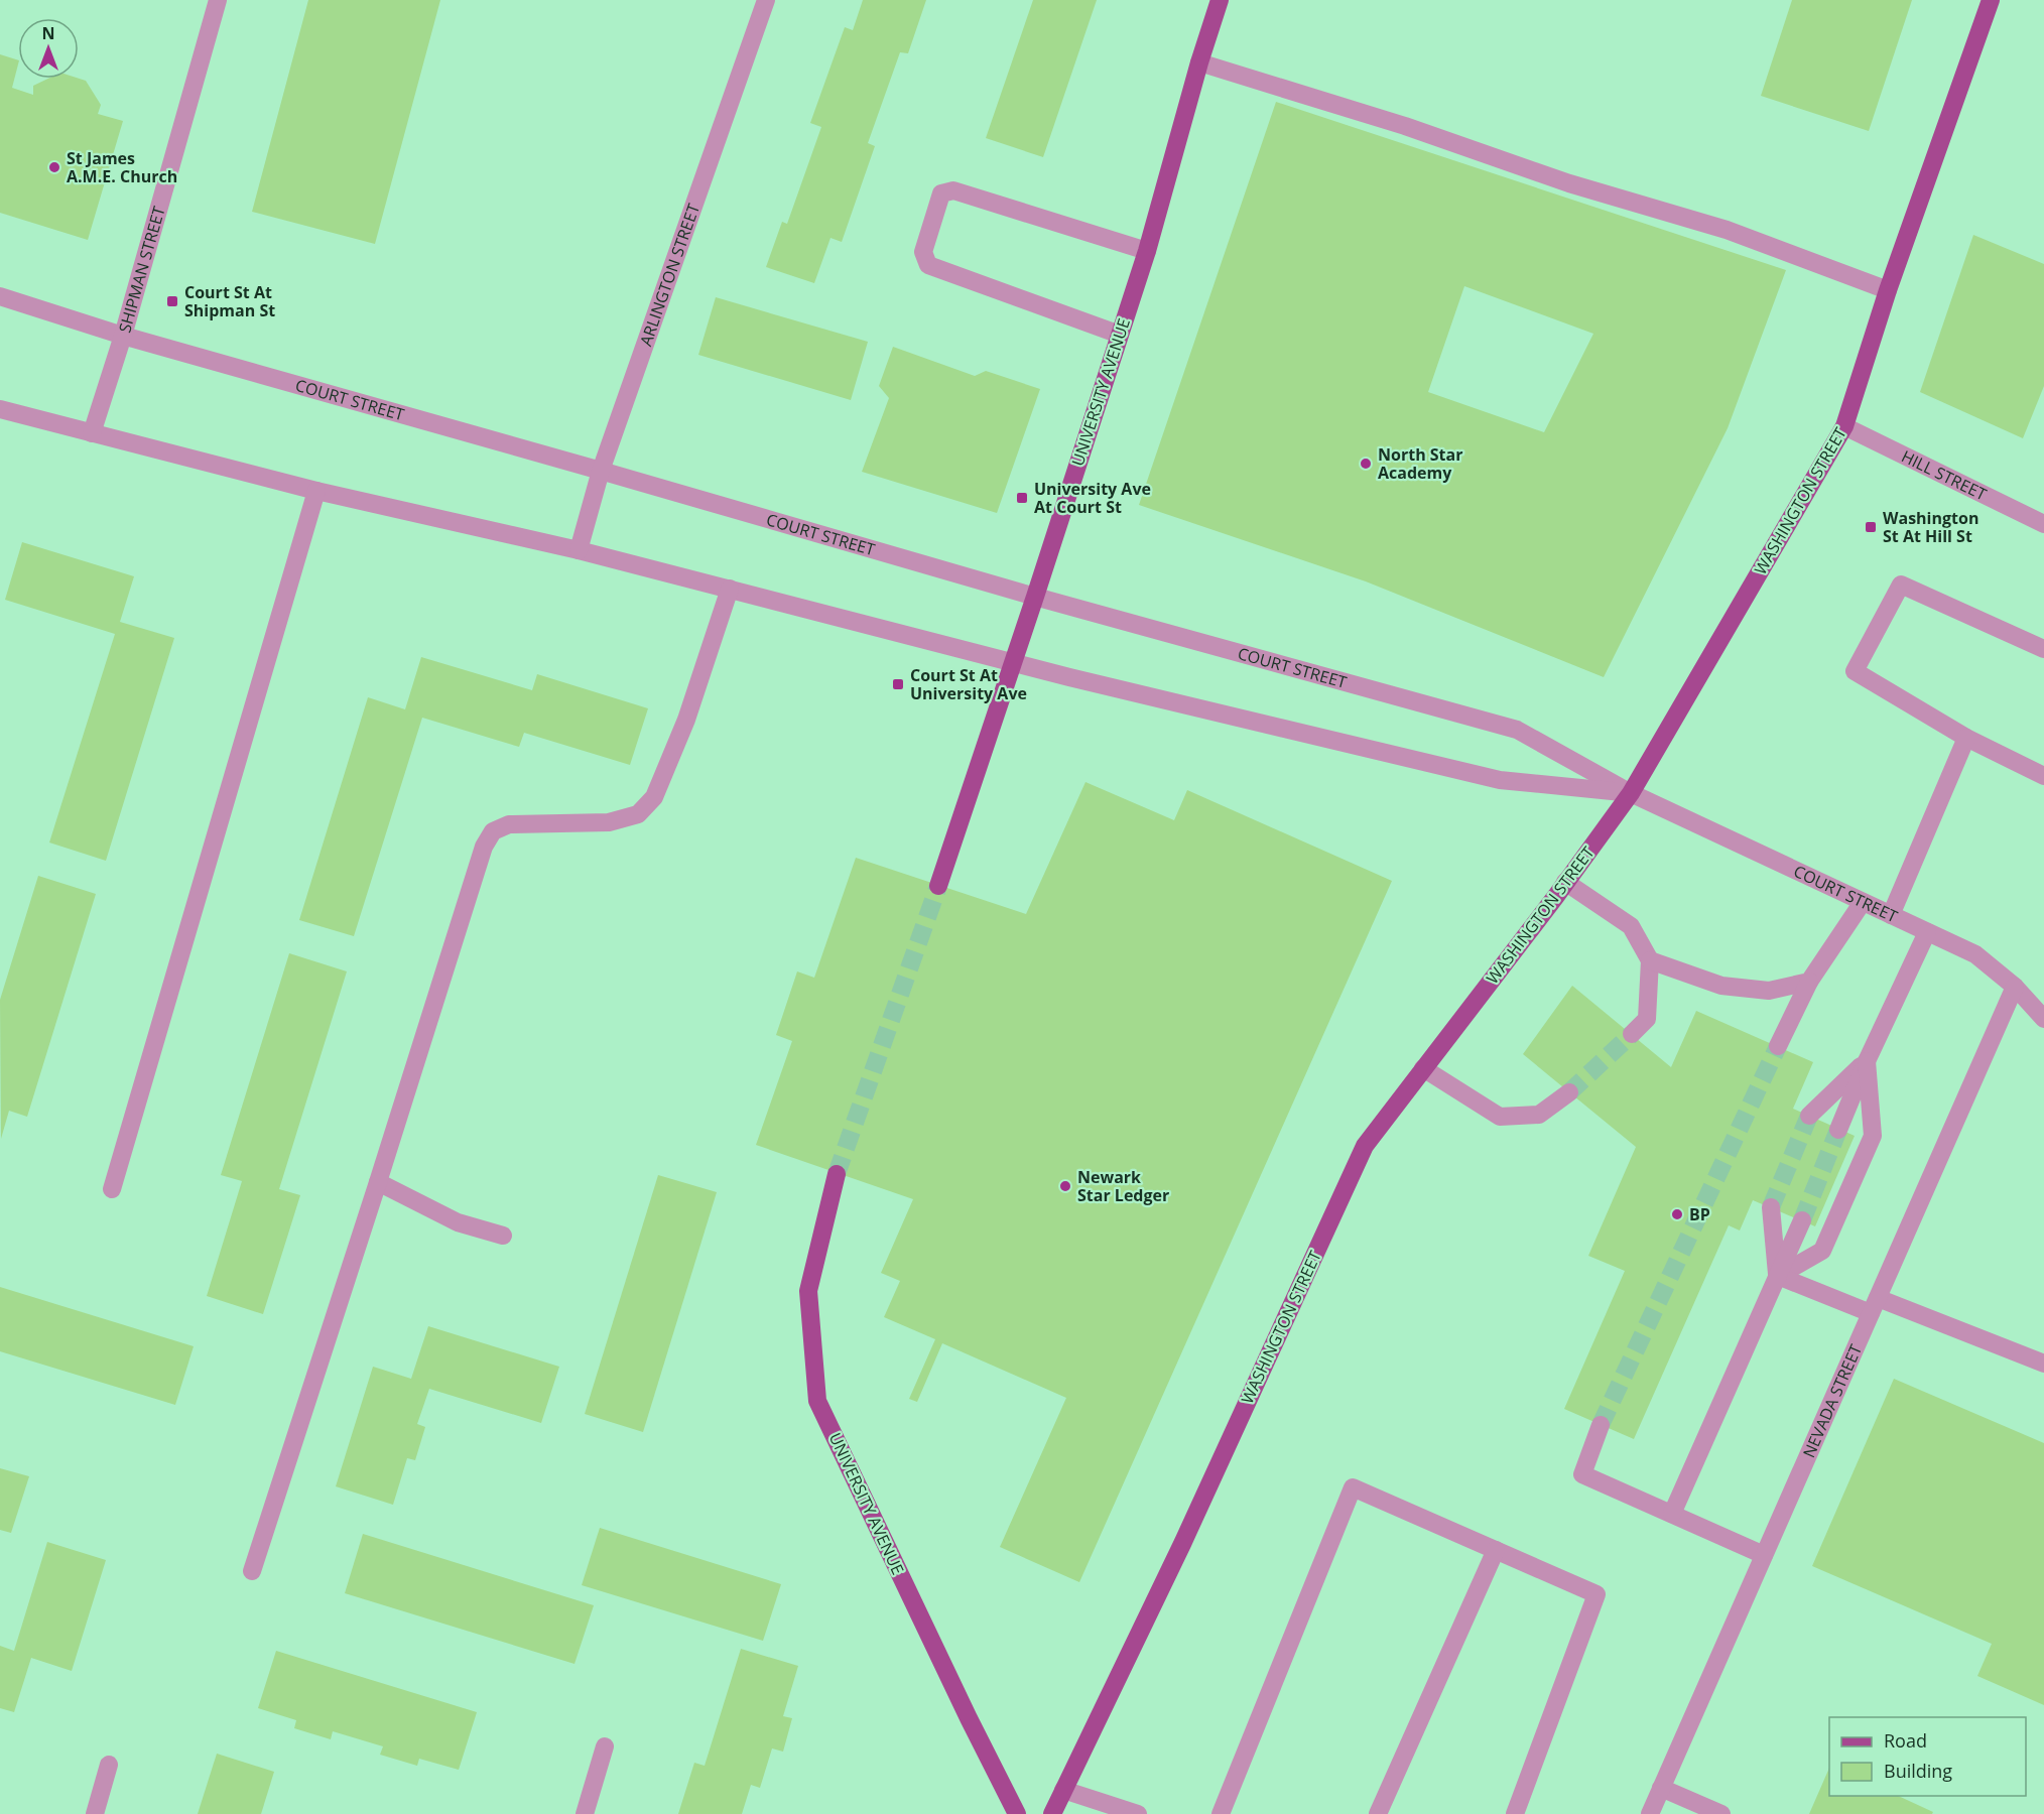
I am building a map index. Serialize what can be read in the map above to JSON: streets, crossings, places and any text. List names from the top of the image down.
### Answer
{
  "streets": {
    "main road": ["UNIVERSITY AVENUE", "WASHINGTON STREET"],
    "street": [
      "SHIPMAN STREET",
      "ARLINGTON STREET",
      "COURT STREET",
      "HILL STREET",
      "NEVADA STREET"
    ]
  },
  "crossings": [
    ["SHIPMAN STREET", "COURT STREET"],
    ["ARLINGTON STREET", "COURT STREET"],
    ["UNIVERSITY AVENUE", "COURT STREET"],
    ["COURT STREET", "WASHINGTON STREET"],
    ["COURT STREET", "NEVADA STREET"],
    ["HILL STREET", "WASHINGTON STREET"]
  ],
  "places": {
    "other": [
      "St James A.M.E. Church",
      "North Star Academy",
      "Newark Star Ledger",
      "BP"
    ],
    "transit": [
      "Court St At Shipman St",
      "University Ave At Court St",
      "Washington St At Hill St",
      "Court St At University Ave"
    ]
  },
  "legend": ["Road", "Building"],
  "north": "top"
}
